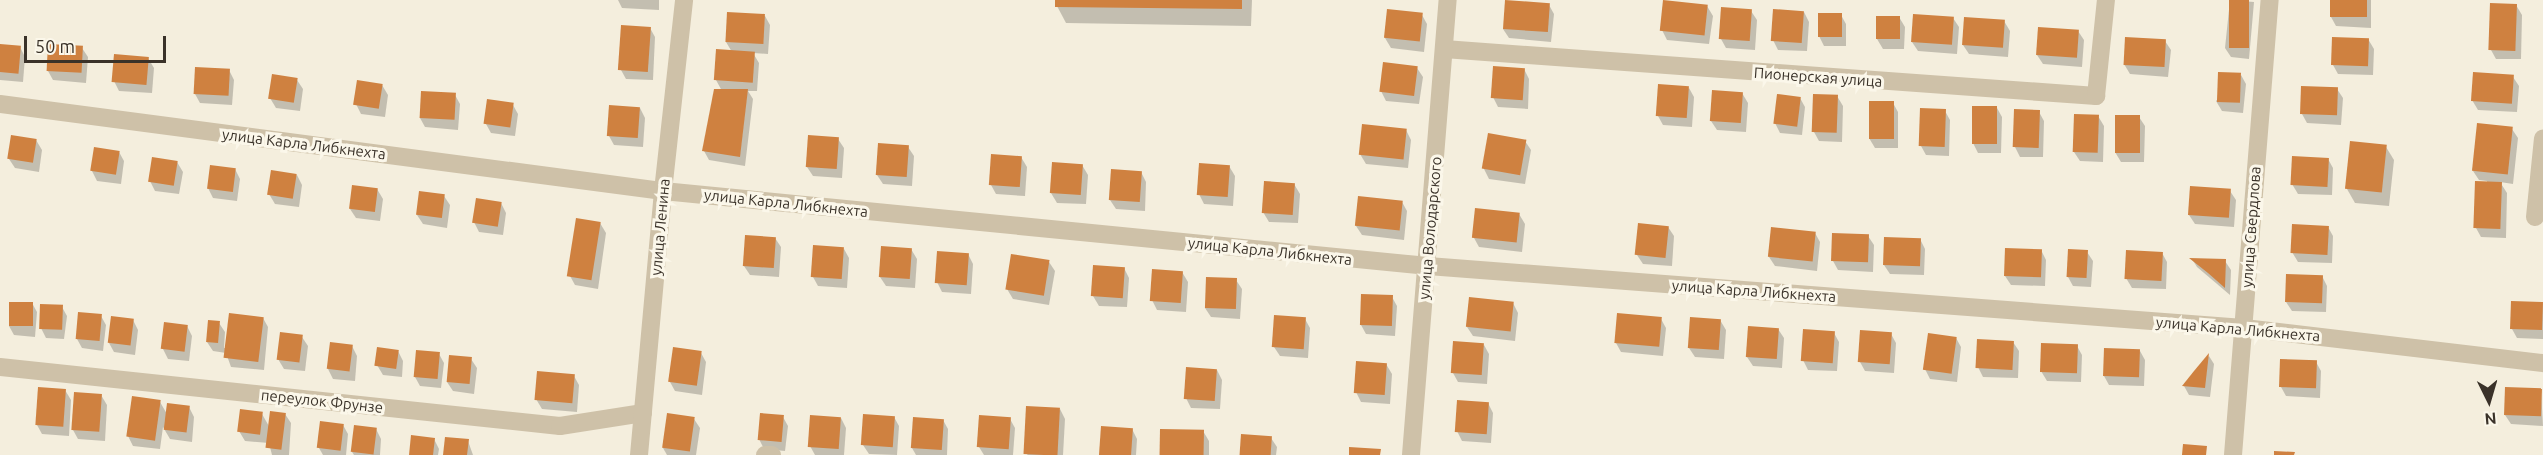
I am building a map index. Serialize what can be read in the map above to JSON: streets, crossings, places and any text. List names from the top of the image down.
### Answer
{
  "streets": {
    "street": [
      "Пионерская улица",
      "улица Карла Либкнехта",
      "улица Ленина",
      "улица Свердлова",
      "улица Володарского",
      "переулок Фрунзе"
    ]
  },
  "crossings": [
    ["Пионерская улица", "улица Володарского"],
    ["улица Карла Либкнехта", "улица Ленина"],
    ["улица Карла Либкнехта", "улица Свердлова"],
    ["улица Карла Либкнехта", "улица Володарского"],
    ["улица Ленина", "переулок Фрунзе"]
  ],
  "scale_bar": "50 m",
  "north": "bottom"
}
